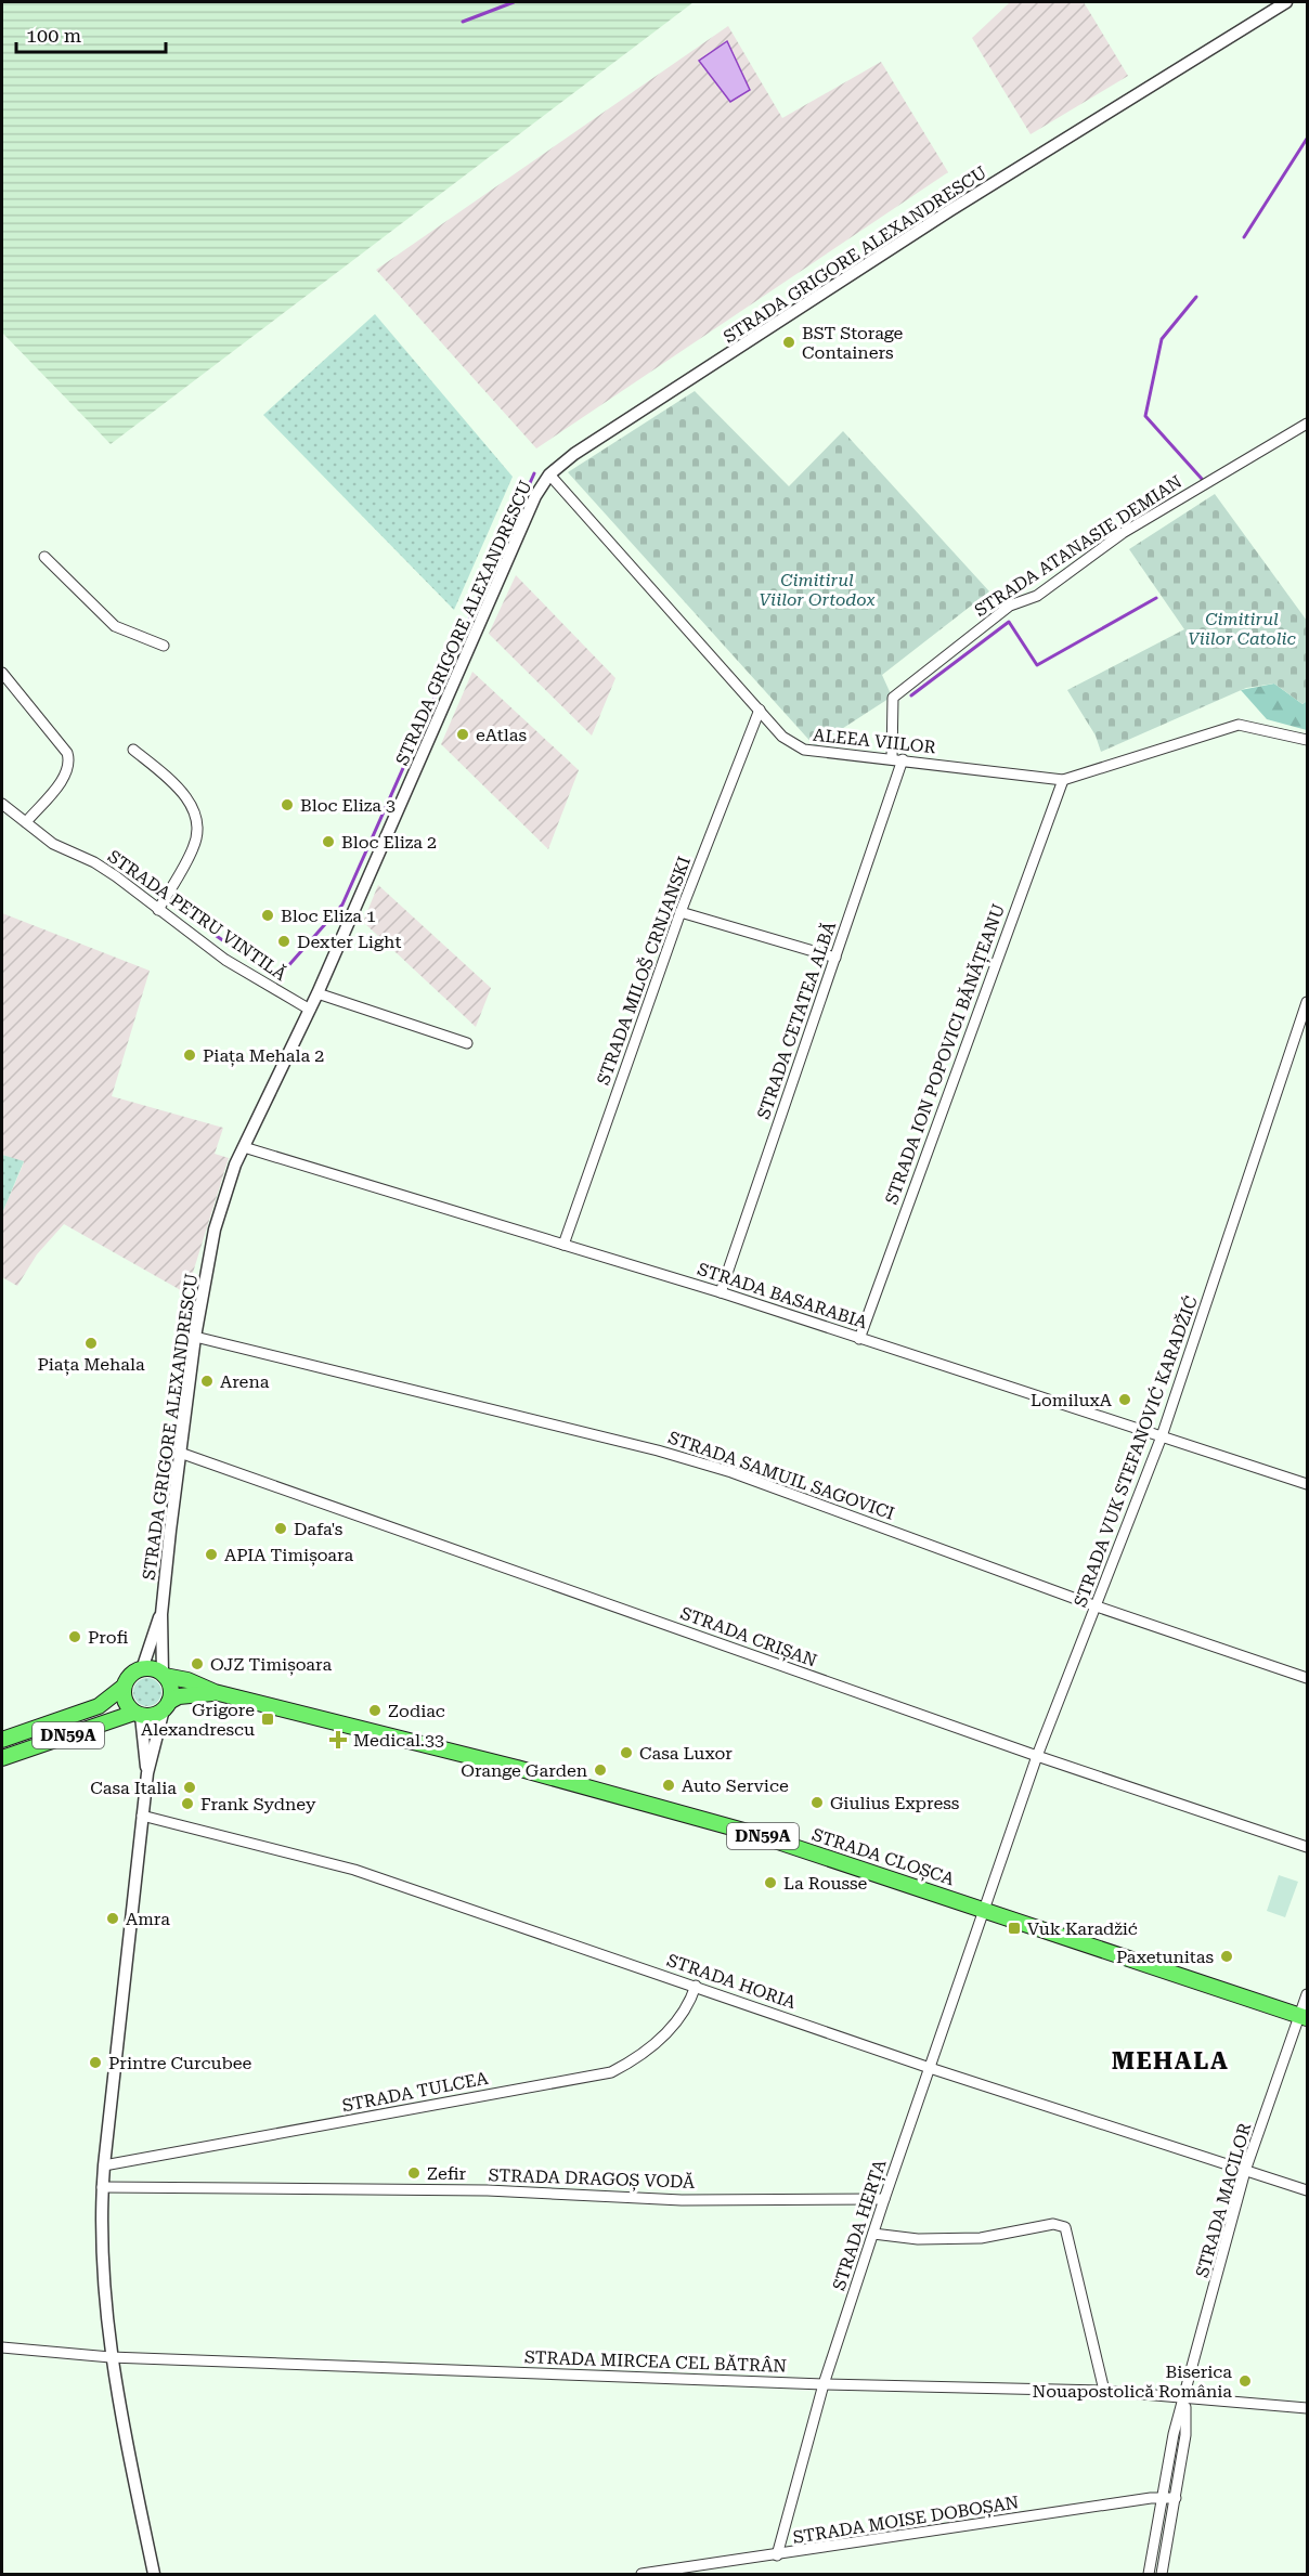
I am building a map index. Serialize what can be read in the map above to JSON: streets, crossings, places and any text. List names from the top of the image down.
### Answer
{
  "streets": {
    "main road": ["DN59A", "STRADA CLOȘCA"],
    "street": [
      "STRADA GRIGORE ALEXANDRESCU",
      "STRADA ATANASIE DEMIAN",
      "ALEEA VIILOR",
      "STRADA PETRU VINTILĂ",
      "STRADA MILOŠ CRNJANSKI",
      "STRADA CETATEA ALBĂ",
      "STRADA ION POPOVICI BĂNĂȚEANU",
      "STRADA BASARABIA",
      "STRADA VUK STEFANOVIĆ KARADŽIĆ",
      "STRADA SAMUIL SAGOVICI",
      "STRADA CRIȘAN",
      "STRADA HORIA",
      "STRADA TULCEA",
      "STRADA DRAGOȘ VODĂ",
      "STRADA MACILOR",
      "STRADA HERȚA",
      "STRADA MIRCEA CEL BĂTRÂN",
      "STRADA MOISE DOBOȘAN"
    ]
  },
  "crossings": [
    ["STRADA GRIGORE ALEXANDRESCU", "ALEEA VIILOR"],
    ["STRADA GRIGORE ALEXANDRESCU", "STRADA PETRU VINTILĂ"],
    ["STRADA GRIGORE ALEXANDRESCU", "STRADA BASARABIA"],
    ["STRADA GRIGORE ALEXANDRESCU", "STRADA SAMUIL SAGOVICI"],
    ["STRADA GRIGORE ALEXANDRESCU", "STRADA CRIȘAN"],
    ["STRADA GRIGORE ALEXANDRESCU", "DN59A"],
    ["STRADA GRIGORE ALEXANDRESCU", "STRADA CLOȘCA"],
    ["STRADA ATANASIE DEMIAN", "ALEEA VIILOR"],
    ["STRADA ATANASIE DEMIAN", "STRADA CETATEA ALBĂ"],
    ["ALEEA VIILOR", "STRADA MILOŠ CRNJANSKI"],
    ["ALEEA VIILOR", "STRADA CETATEA ALBĂ"],
    ["ALEEA VIILOR", "STRADA ION POPOVICI BĂNĂȚEANU"],
    ["STRADA MILOŠ CRNJANSKI", "STRADA BASARABIA"],
    ["STRADA CETATEA ALBĂ", "STRADA BASARABIA"],
    ["STRADA ION POPOVICI BĂNĂȚEANU", "STRADA BASARABIA"],
    ["STRADA BASARABIA", "STRADA VUK STEFANOVIĆ KARADŽIĆ"],
    ["STRADA VUK STEFANOVIĆ KARADŽIĆ", "STRADA SAMUIL SAGOVICI"],
    ["STRADA VUK STEFANOVIĆ KARADŽIĆ", "STRADA CRIȘAN"],
    ["STRADA VUK STEFANOVIĆ KARADŽIĆ", "STRADA CLOȘCA"],
    ["STRADA VUK STEFANOVIĆ KARADŽIĆ", "STRADA HERȚA"],
    ["DN59A", "STRADA CLOȘCA"],
    ["STRADA CLOȘCA", "STRADA MACILOR"],
    ["STRADA CLOȘCA", "STRADA HERȚA"],
    ["STRADA HORIA", "STRADA TULCEA"],
    ["STRADA HORIA", "STRADA MACILOR"],
    ["STRADA HORIA", "STRADA HERȚA"],
    ["STRADA DRAGOȘ VODĂ", "STRADA HERȚA"],
    ["STRADA MACILOR", "STRADA MIRCEA CEL BĂTRÂN"],
    ["STRADA MACILOR", "STRADA MOISE DOBOȘAN"],
    ["STRADA HERȚA", "STRADA MIRCEA CEL BĂTRÂN"],
    ["STRADA HERȚA", "STRADA MOISE DOBOȘAN"]
  ],
  "districts": ["MEHALA"],
  "parks": ["Cimitirul Viilor Ortodox", "Cimitirul Viilor Catolic"],
  "places": {
    "other": [
      "BST Storage Containers",
      "eAtlas",
      "Bloc Eliza 3",
      "Bloc Eliza 2",
      "Bloc Eliza 1",
      "Dexter Light",
      "Piața Mehala 2",
      "Piața Mehala",
      "Arena",
      "LomiluxA",
      "Dafa's",
      "APIA Timișoara",
      "Profi",
      "OJZ Timișoara",
      "Zodiac",
      "Casa Luxor",
      "Orange Garden",
      "Auto Service",
      "Casa Italia",
      "Giulius Express",
      "Frank Sydney",
      "La Rousse",
      "Amra",
      "Paxetunitas",
      "Printre Curcubee",
      "Zefir",
      "Biserica Nouapostolică România"
    ],
    "transit": ["Grigore Alexandrescu", "Vuk Karadžić"],
    "health": ["Medical.33"]
  },
  "scale_bar": "100 m"
}
